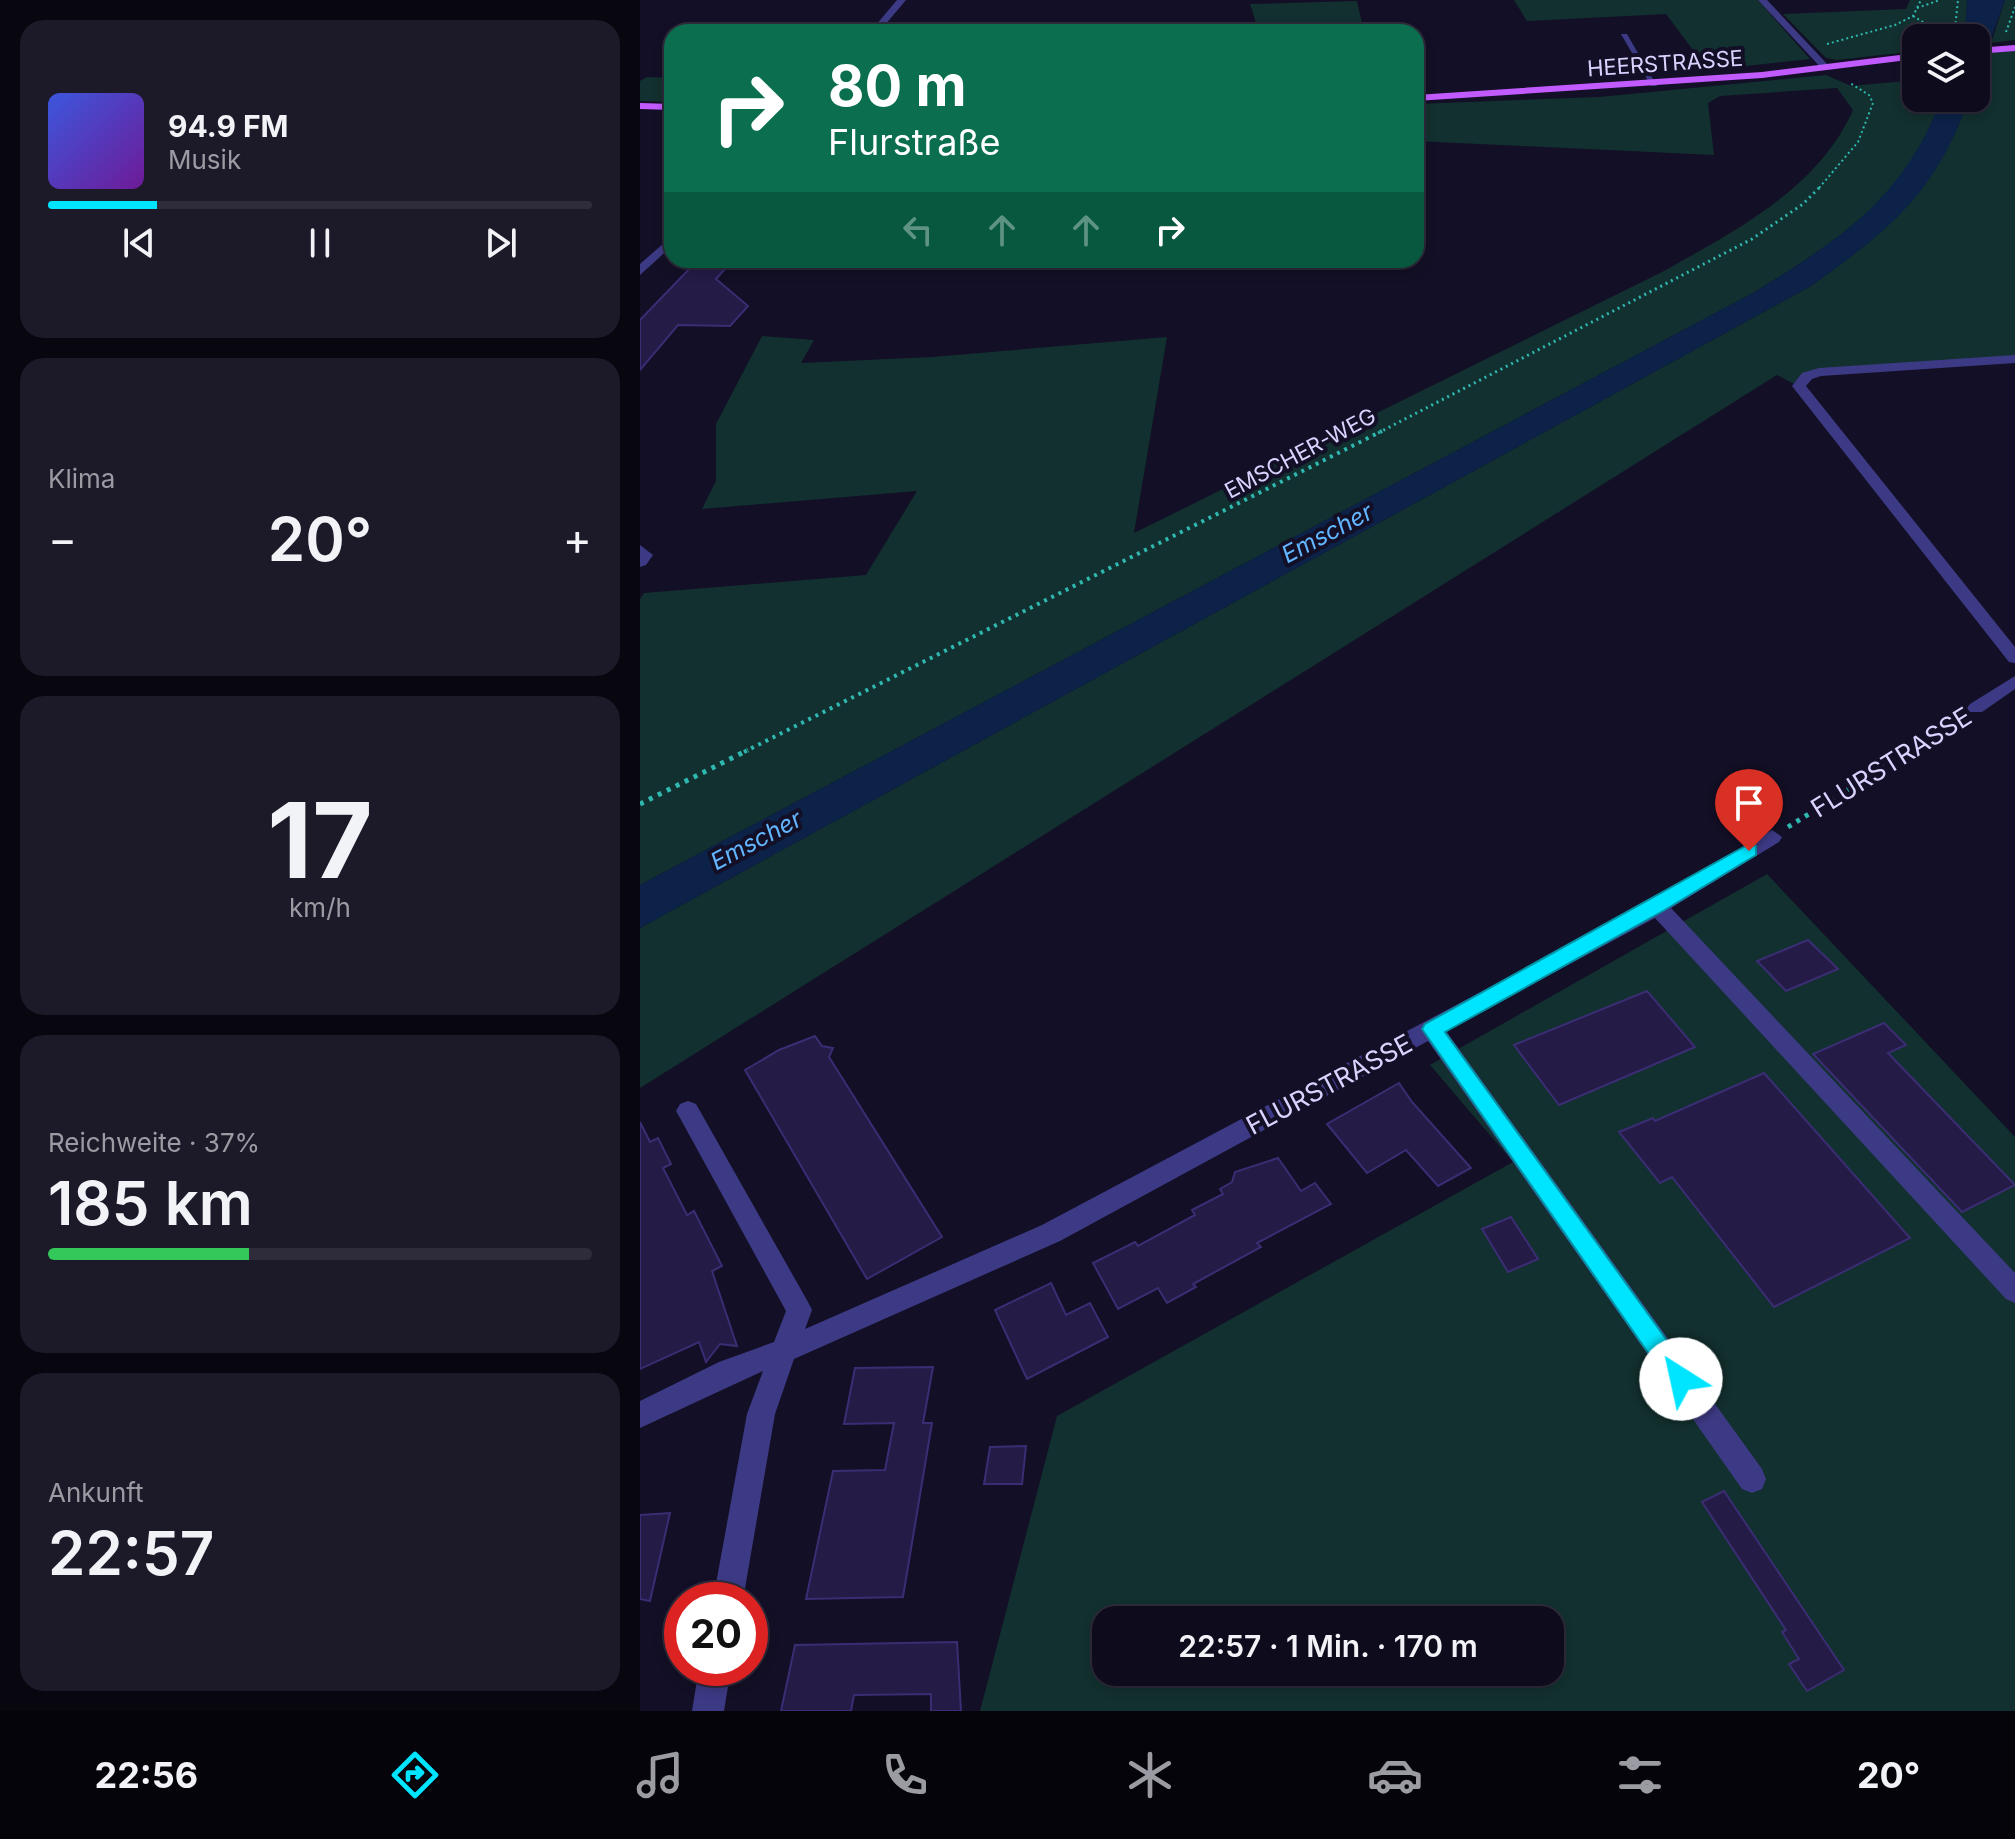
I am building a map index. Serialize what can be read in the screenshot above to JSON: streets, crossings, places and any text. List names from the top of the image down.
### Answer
{
  "streets": {
    "main road": ["HEERSTRASSE"],
    "street": ["FLURSTRASSE"],
    "path": ["EMSCHER-WEG"]
  },
  "crossings": [
    ["HEERSTRASSE", "EMSCHER-WEG"]
  ],
  "water": ["Emscher"],
  "page": {
    "turn": ["80 m", "Flurstraße"],
    "song": ["94.9 FM", "Musik"],
    "tile": [
      "Klima",
      ["17", "km/h"],
      ["Reichweite · 37%", "185 km"],
      ["Ankunft", "22:57"]
    ],
    "heat": ["−", "20°", "+"],
    "limit": "20",
    "trip": "22:57 · 1 Min. · 170 m",
    "tabs": ["22:56", "20°"]
  }
}
